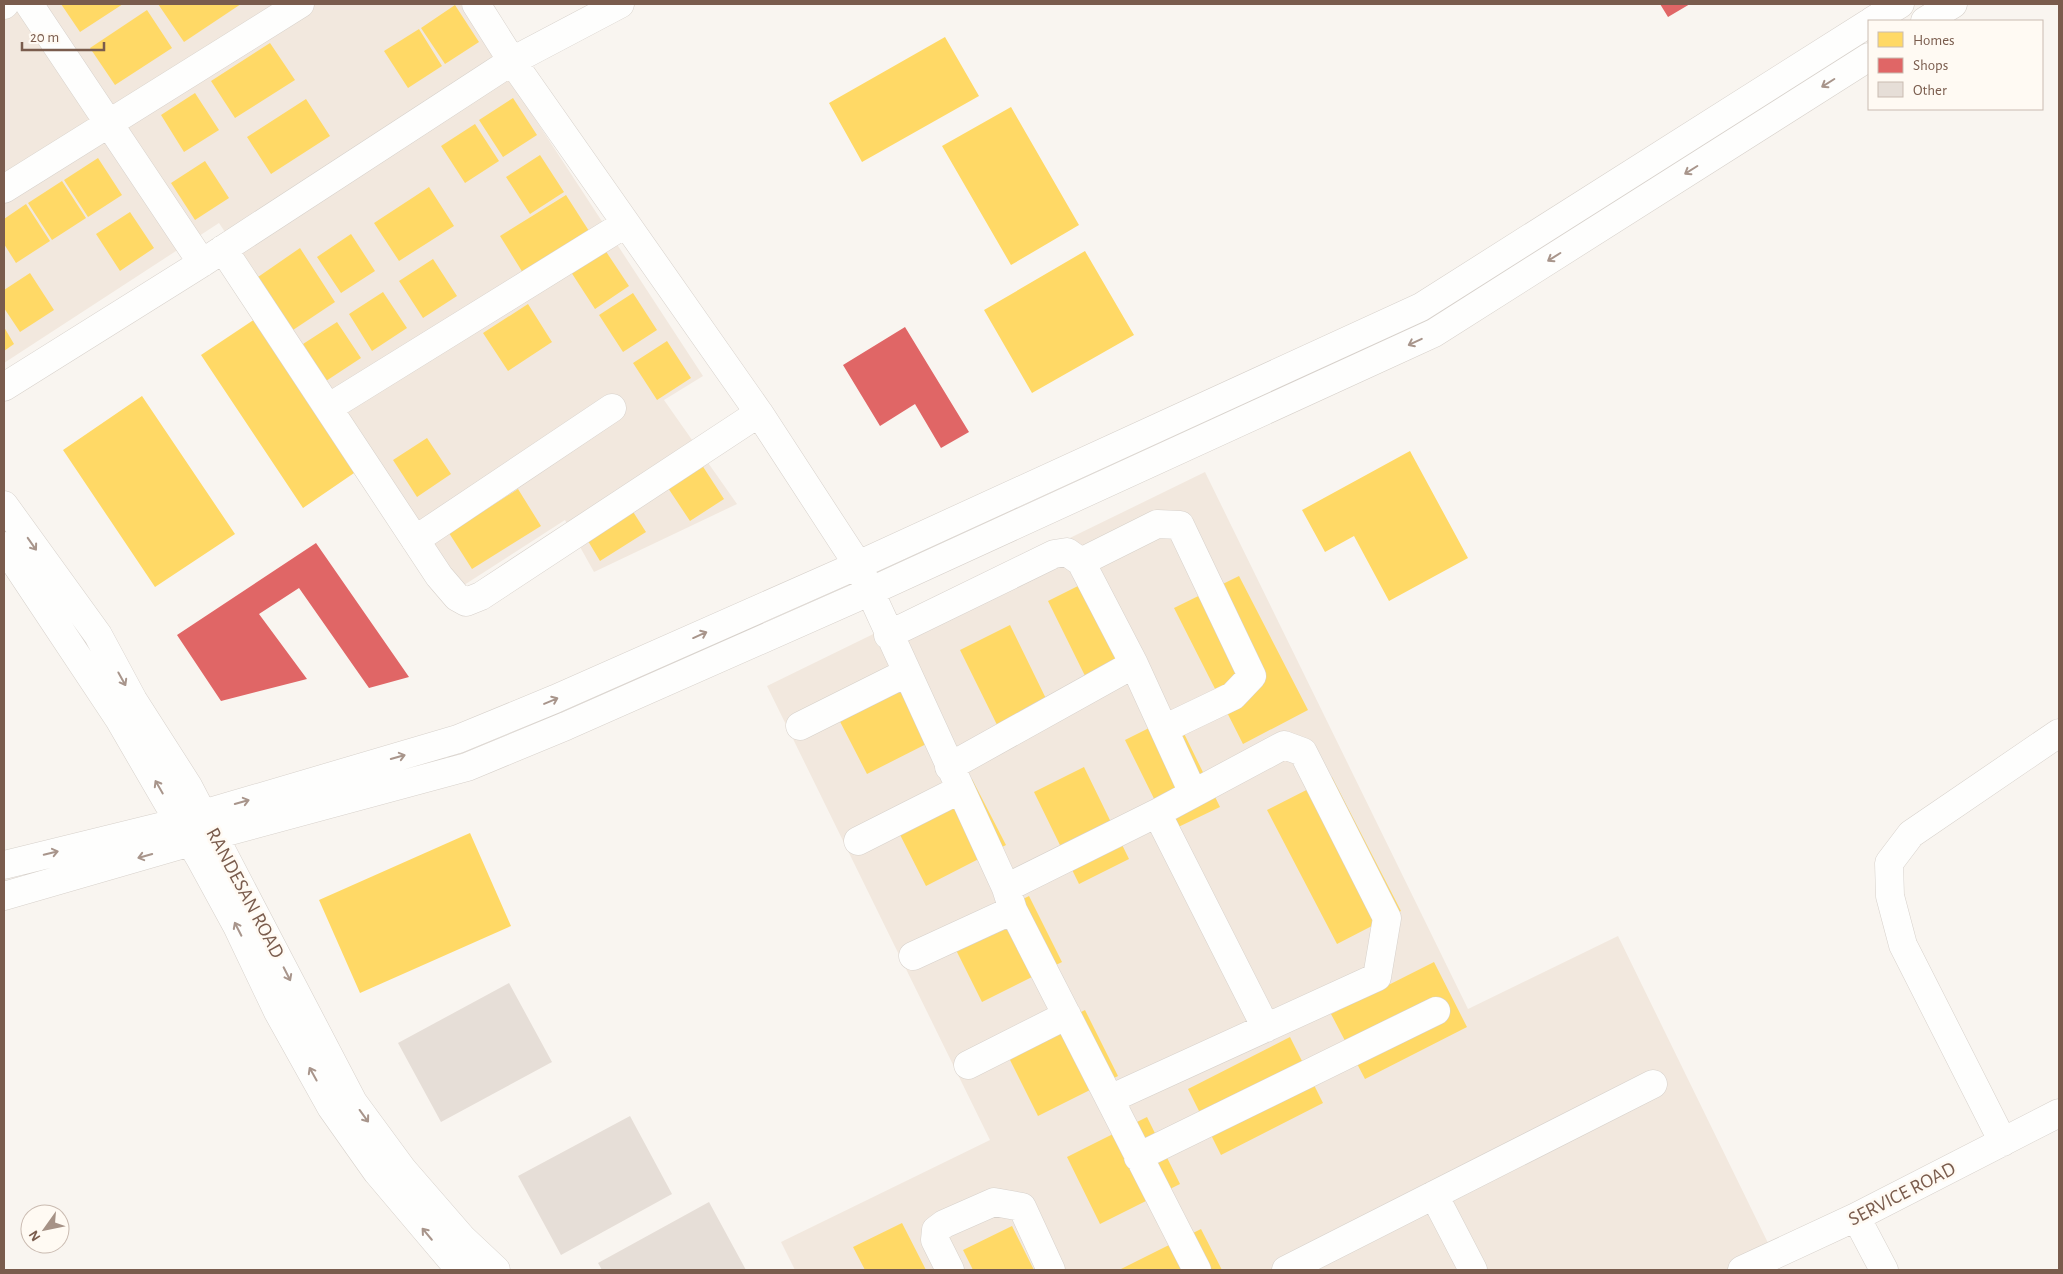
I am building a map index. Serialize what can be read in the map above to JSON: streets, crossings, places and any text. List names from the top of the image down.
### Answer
{
  "streets": {
    "street": ["RANDESAN ROAD", "SERVICE ROAD"]
  },
  "legend": ["Homes", "Shops", "Other"],
  "scale_bar": "20 m",
  "north": "bottom left"
}
